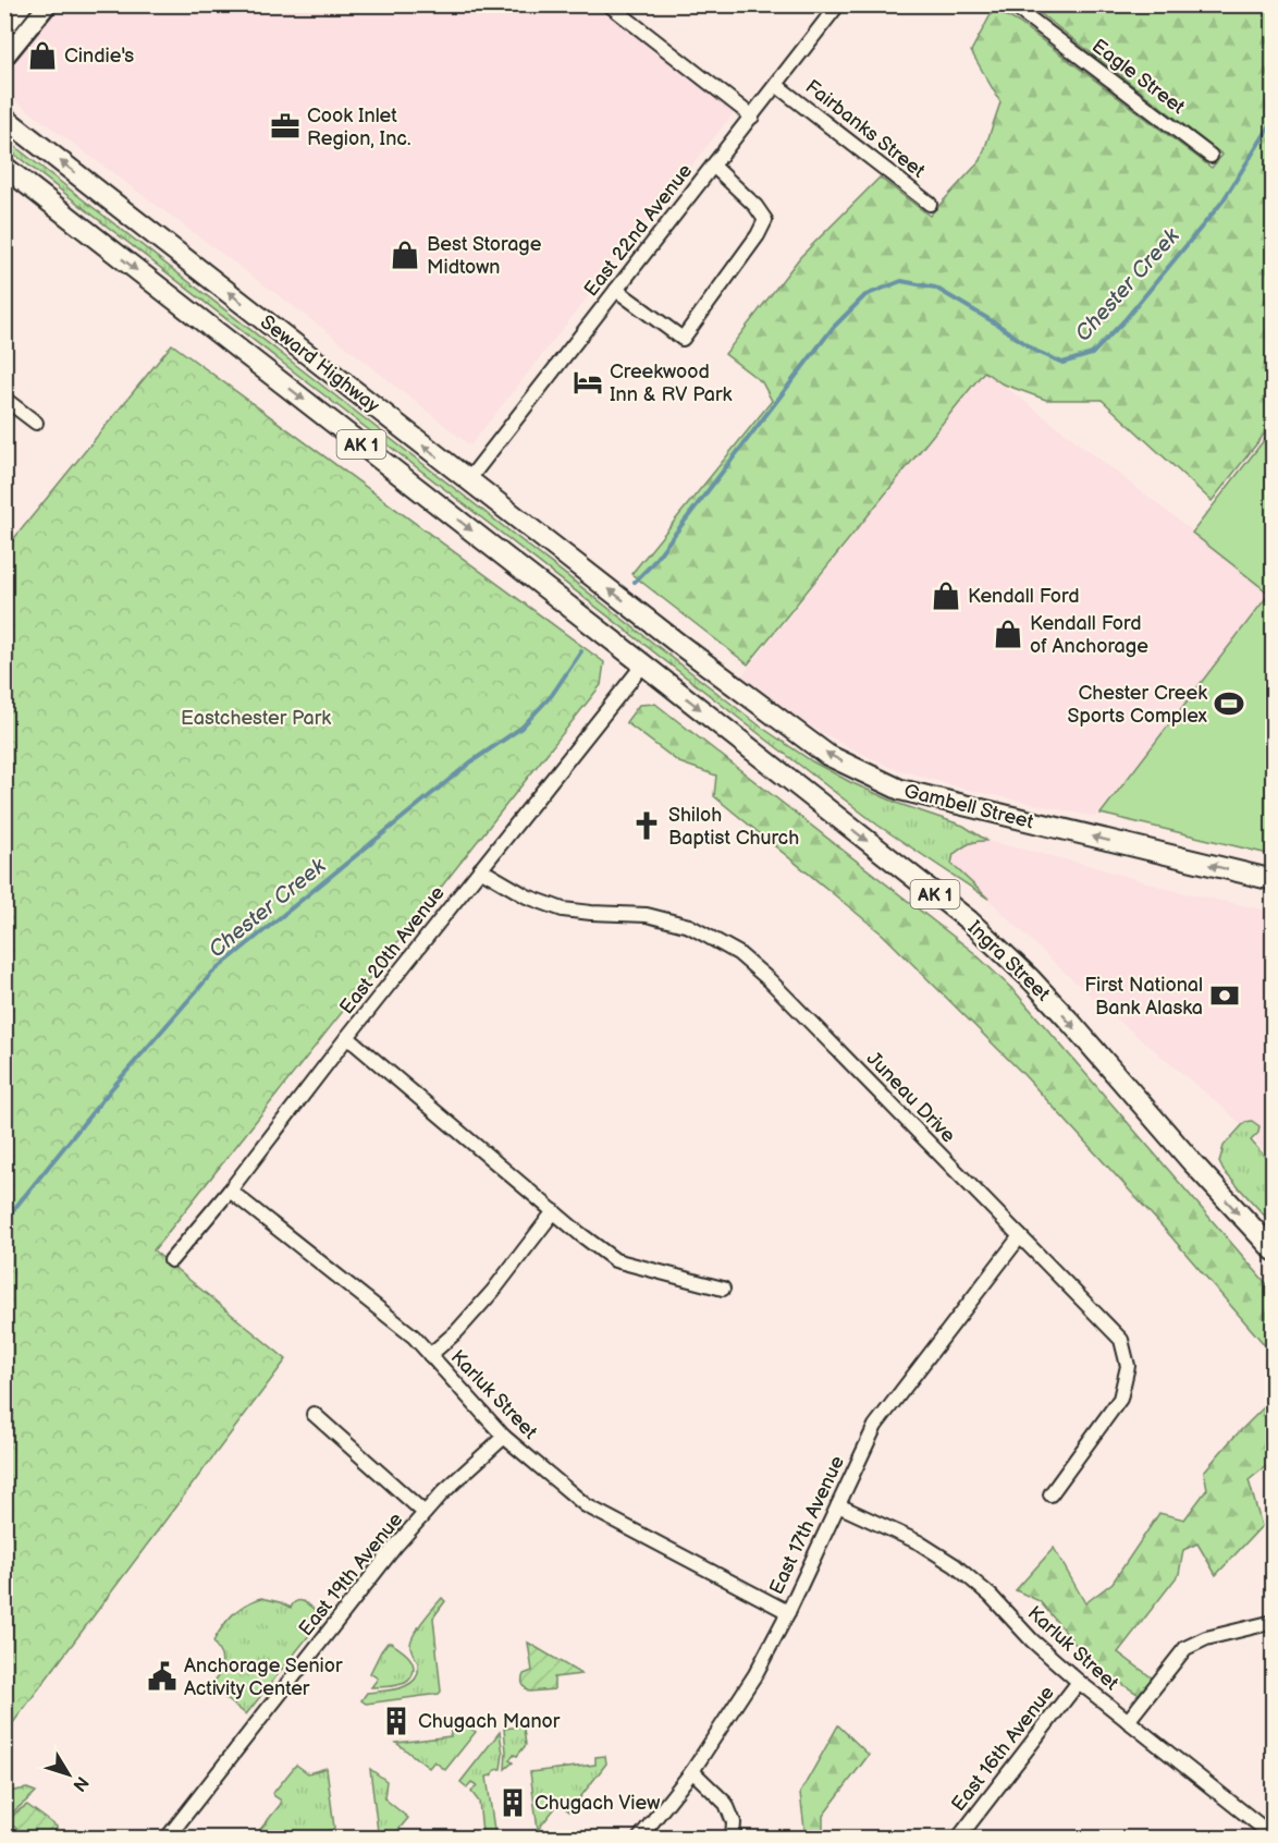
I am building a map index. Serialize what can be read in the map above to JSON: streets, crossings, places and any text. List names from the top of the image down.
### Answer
{
  "streets": {
    "highway": [
      "Seward Highway",
      "AK 1",
      "Gambell Street",
      "Ingra Street"
    ],
    "street": [
      "Eagle Street",
      "Fairbanks Street",
      "East 22nd Avenue",
      "East 20th Avenue",
      "Juneau Drive",
      "Karluk Street",
      "East 17th Avenue",
      "East 19th Avenue",
      "East 16th Avenue"
    ]
  },
  "crossings": [
    ["Fairbanks Street", "East 22nd Avenue"],
    ["East 22nd Avenue", "Seward Highway"],
    ["Seward Highway", "Gambell Street"],
    ["Seward Highway", "East 20th Avenue"],
    ["Seward Highway", "Ingra Street"],
    ["East 20th Avenue", "Ingra Street"],
    ["East 20th Avenue", "Juneau Drive"],
    ["East 20th Avenue", "Karluk Street"],
    ["Juneau Drive", "East 17th Avenue"],
    ["Karluk Street", "East 17th Avenue"],
    ["Karluk Street", "East 19th Avenue"],
    ["Karluk Street", "East 16th Avenue"]
  ],
  "one_way": ["Gambell Street", "Ingra Street"],
  "water": ["Chester Creek"],
  "parks": ["Eastchester Park"],
  "places": {
    "shop": [
      "Cindie's",
      "Best Storage Midtown",
      "Kendall Ford",
      "Kendall Ford of Anchorage"
    ],
    "office": ["Cook Inlet Region, Inc."],
    "hotel": ["Creekwood Inn & RV Park"],
    "sports": ["Chester Creek Sports Complex"],
    "church": ["Shiloh Baptist Church"],
    "bank": ["First National Bank Alaska"],
    "public building": ["Anchorage Senior Activity Center"],
    "building": ["Chugach Manor", "Chugach View"]
  },
  "north": "bottom right"
}
